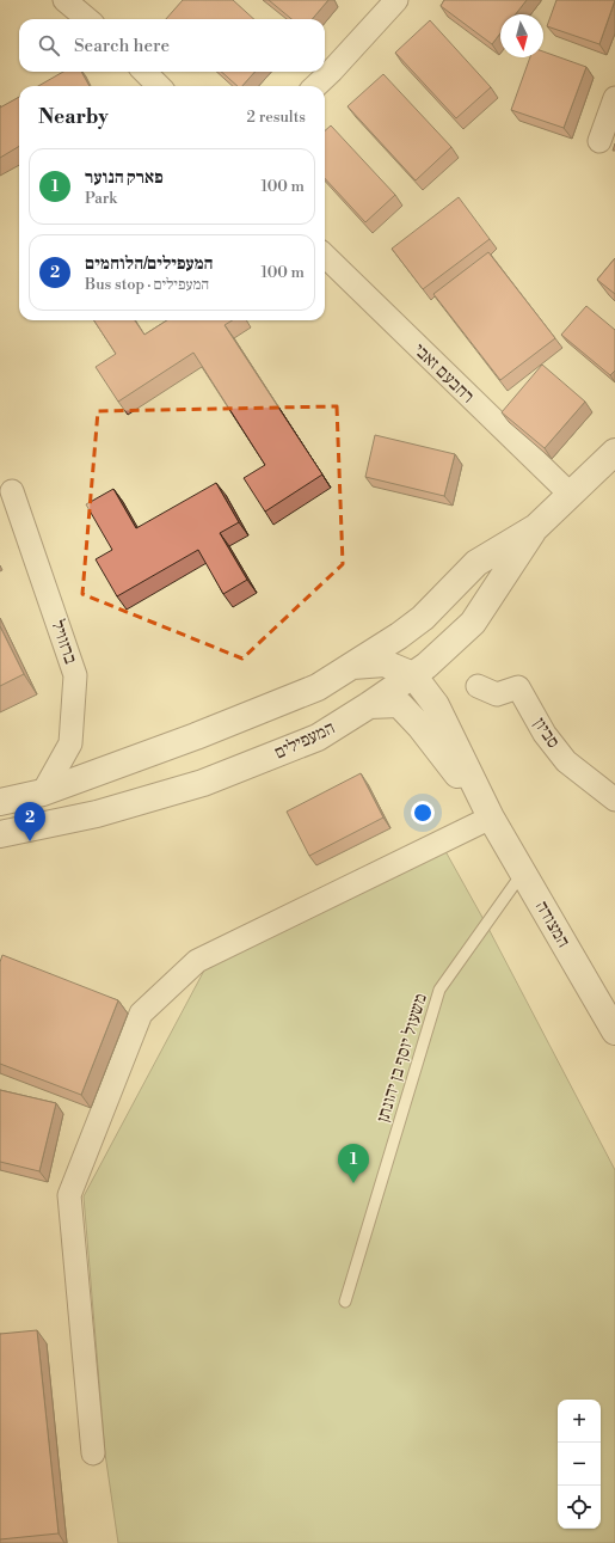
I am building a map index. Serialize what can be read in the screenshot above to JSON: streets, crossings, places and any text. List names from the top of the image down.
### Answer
{
  "streets": {
    "street": [
      "רחבעם זאבי",
      "ברזוויל",
      "סביון",
      "המעפילים",
      "המצודה"
    ],
    "lane": ["משעול יוסף בן יהונתן"]
  },
  "crossings": [
    ["רחבעם זאבי", "המעפילים"],
    ["ברזוויל", "המעפילים"],
    ["המעפילים", "המצודה"],
    ["המצודה", "משעול יוסף בן יהונתן"]
  ],
  "north": "bottom",
  "page": {
    "search": "Search here",
    "heading": ["Nearby", "2 results"],
    "list": [
      {
        "mark": "1",
        "name": "פארק הנוער",
        "note": "Park",
        "value": "100 m"
      },
      {
        "mark": "2",
        "name": "המעפילים/הלוחמים",
        "note": "Bus stop · המעפילים",
        "value": "100 m"
      }
    ],
    "pins": ["2", "1"],
    "map_buttons": ["+", "−"]
  }
}
